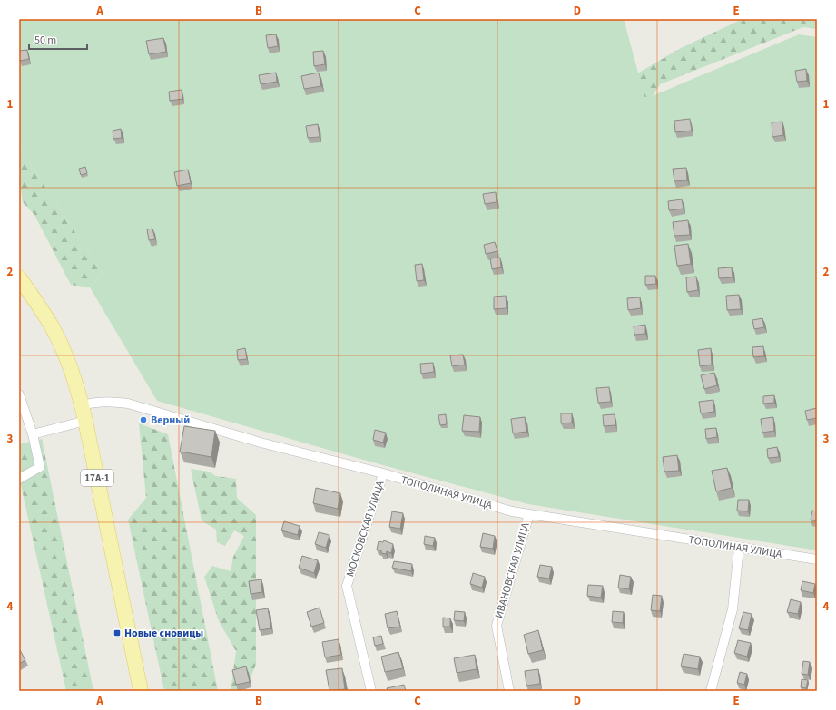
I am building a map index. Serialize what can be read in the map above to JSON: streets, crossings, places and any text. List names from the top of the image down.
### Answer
{
  "streets": {
    "main road": ["17А-1"],
    "street": ["ТОПОЛИНАЯ УЛИЦА", "МОСКОВСКАЯ УЛИЦА", "ИВАНОВСКАЯ УЛИЦА"]
  },
  "crossings": [
    ["17А-1", "ТОПОЛИНАЯ УЛИЦА"],
    ["ТОПОЛИНАЯ УЛИЦА", "МОСКОВСКАЯ УЛИЦА"],
    ["ТОПОЛИНАЯ УЛИЦА", "ИВАНОВСКАЯ УЛИЦА"]
  ],
  "places": {
    "other": ["Верный"],
    "transit": ["Новые сновицы"]
  },
  "scale_bar": "50 m",
  "grid": {
    "columns": [
      "A",
      "B",
      "C",
      "D",
      "E"
    ],
    "rows": [
      "1",
      "2",
      "3",
      "4"
    ]
  }
}
